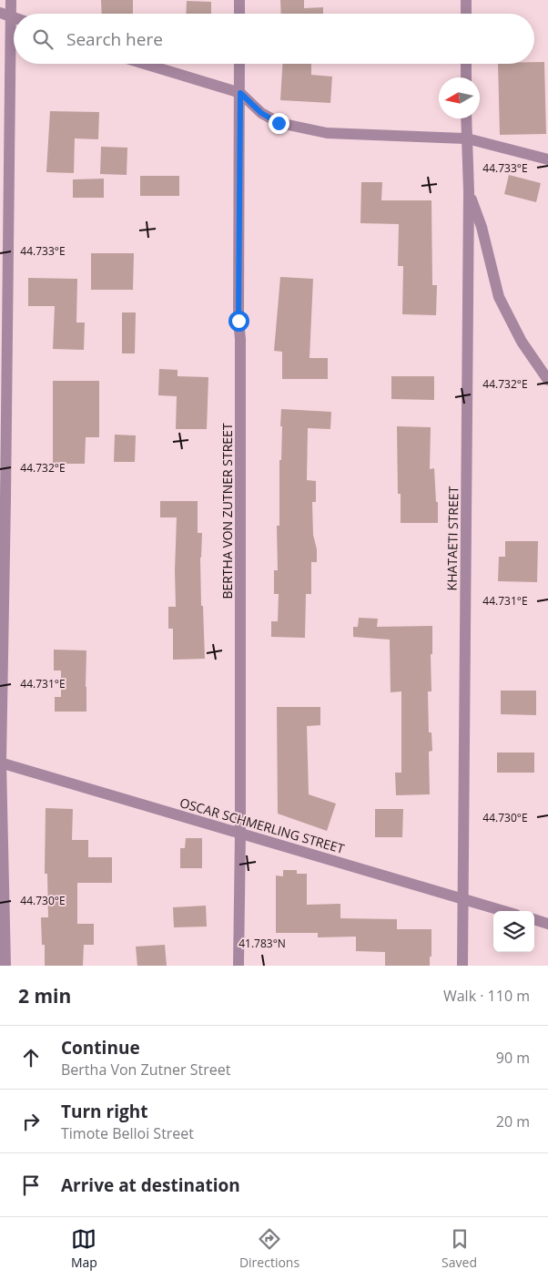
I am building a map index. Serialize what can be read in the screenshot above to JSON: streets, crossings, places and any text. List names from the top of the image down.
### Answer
{
  "streets": {
    "street": ["BERTHA VON ZUTNER STREET", "KHATAETI STREET", "OSCAR SCHMERLING STREET"]
  },
  "crossings": [
    ["BERTHA VON ZUTNER STREET", "OSCAR SCHMERLING STREET"],
    ["KHATAETI STREET", "OSCAR SCHMERLING STREET"]
  ],
  "north": "left",
  "page": {
    "search": "Search here",
    "heading": ["2 min", "Walk · 110 m"],
    "list": [
      ["Continue", "Bertha Von Zutner Street", "90 m"],
      ["Turn right", "Timote Belloi Street", "20 m"],
      "Arrive at destination"
    ],
    "nav": ["Map", "Directions", "Saved"]
  },
  "coordinates": [
    "44.733°E",
    "44.732°E",
    "44.731°E",
    "44.730°E",
    "41.783°N"
  ]
}
